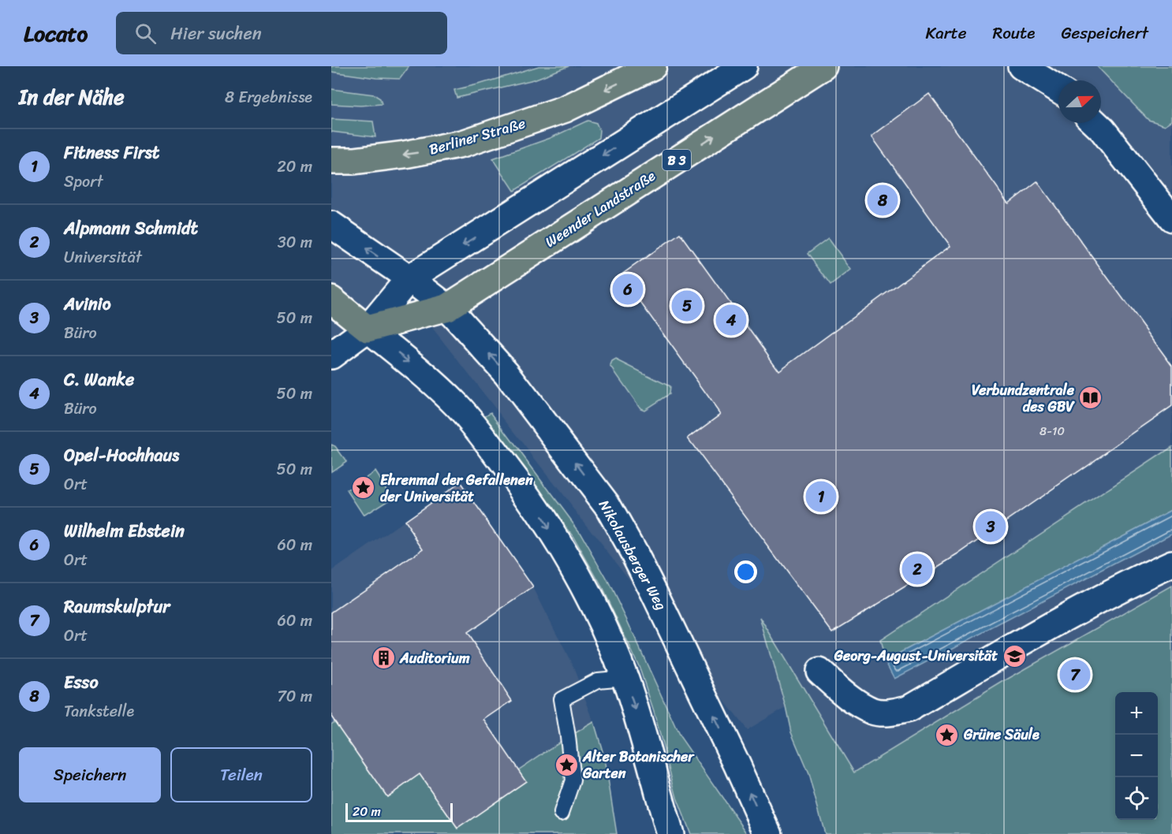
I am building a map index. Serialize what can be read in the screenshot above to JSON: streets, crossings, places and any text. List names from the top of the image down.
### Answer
{
  "streets": {
    "main road": ["Berliner Straße", "B 3", "Weender Landstraße"],
    "street": ["Nikolausberger Weg"]
  },
  "crossings": [
    ["Weender Landstraße", "Nikolausberger Weg"]
  ],
  "one_way": ["Berliner Straße"],
  "places": {
    "library": ["Verbundzentrale des GBV"],
    "place": ["Ehrenmal der Gefallenen der Universität", "Grüne Säule", "Alter Botanischer Garten"],
    "school or university": ["Georg-August-Universität"],
    "building": ["Auditorium"]
  },
  "house_numbers": ["8-10"],
  "scale_bar": "20 m",
  "north": "right",
  "page": {
    "header": "Locato",
    "search": "Hier suchen",
    "nav": ["Karte", "Route", "Gespeichert"],
    "heading": ["In der Nähe", "8 Ergebnisse"],
    "list": [
      {
        "mark": "1",
        "name": "Fitness First",
        "note": "Sport",
        "value": "20 m"
      },
      {
        "mark": "2",
        "name": "Alpmann Schmidt",
        "note": "Universität",
        "value": "30 m"
      },
      {
        "mark": "3",
        "name": "Avinio",
        "note": "Büro",
        "value": "50 m"
      },
      {
        "mark": "4",
        "name": "C. Wanke",
        "note": "Büro",
        "value": "50 m"
      },
      {
        "mark": "5",
        "name": "Opel-Hochhaus",
        "note": "Ort",
        "value": "50 m"
      },
      {
        "mark": "6",
        "name": "Wilhelm Ebstein",
        "note": "Ort",
        "value": "60 m"
      },
      {
        "mark": "7",
        "name": "Raumskulptur",
        "note": "Ort",
        "value": "60 m"
      },
      {
        "mark": "8",
        "name": "Esso",
        "note": "Tankstelle",
        "value": "70 m"
      }
    ],
    "pins": [
      "8",
      "6",
      "5",
      "4",
      "1",
      "3",
      "2",
      "7"
    ],
    "map_buttons": ["+", "−"],
    "buttons": ["Speichern", "Teilen"],
    "scale": "20 m"
  }
}
